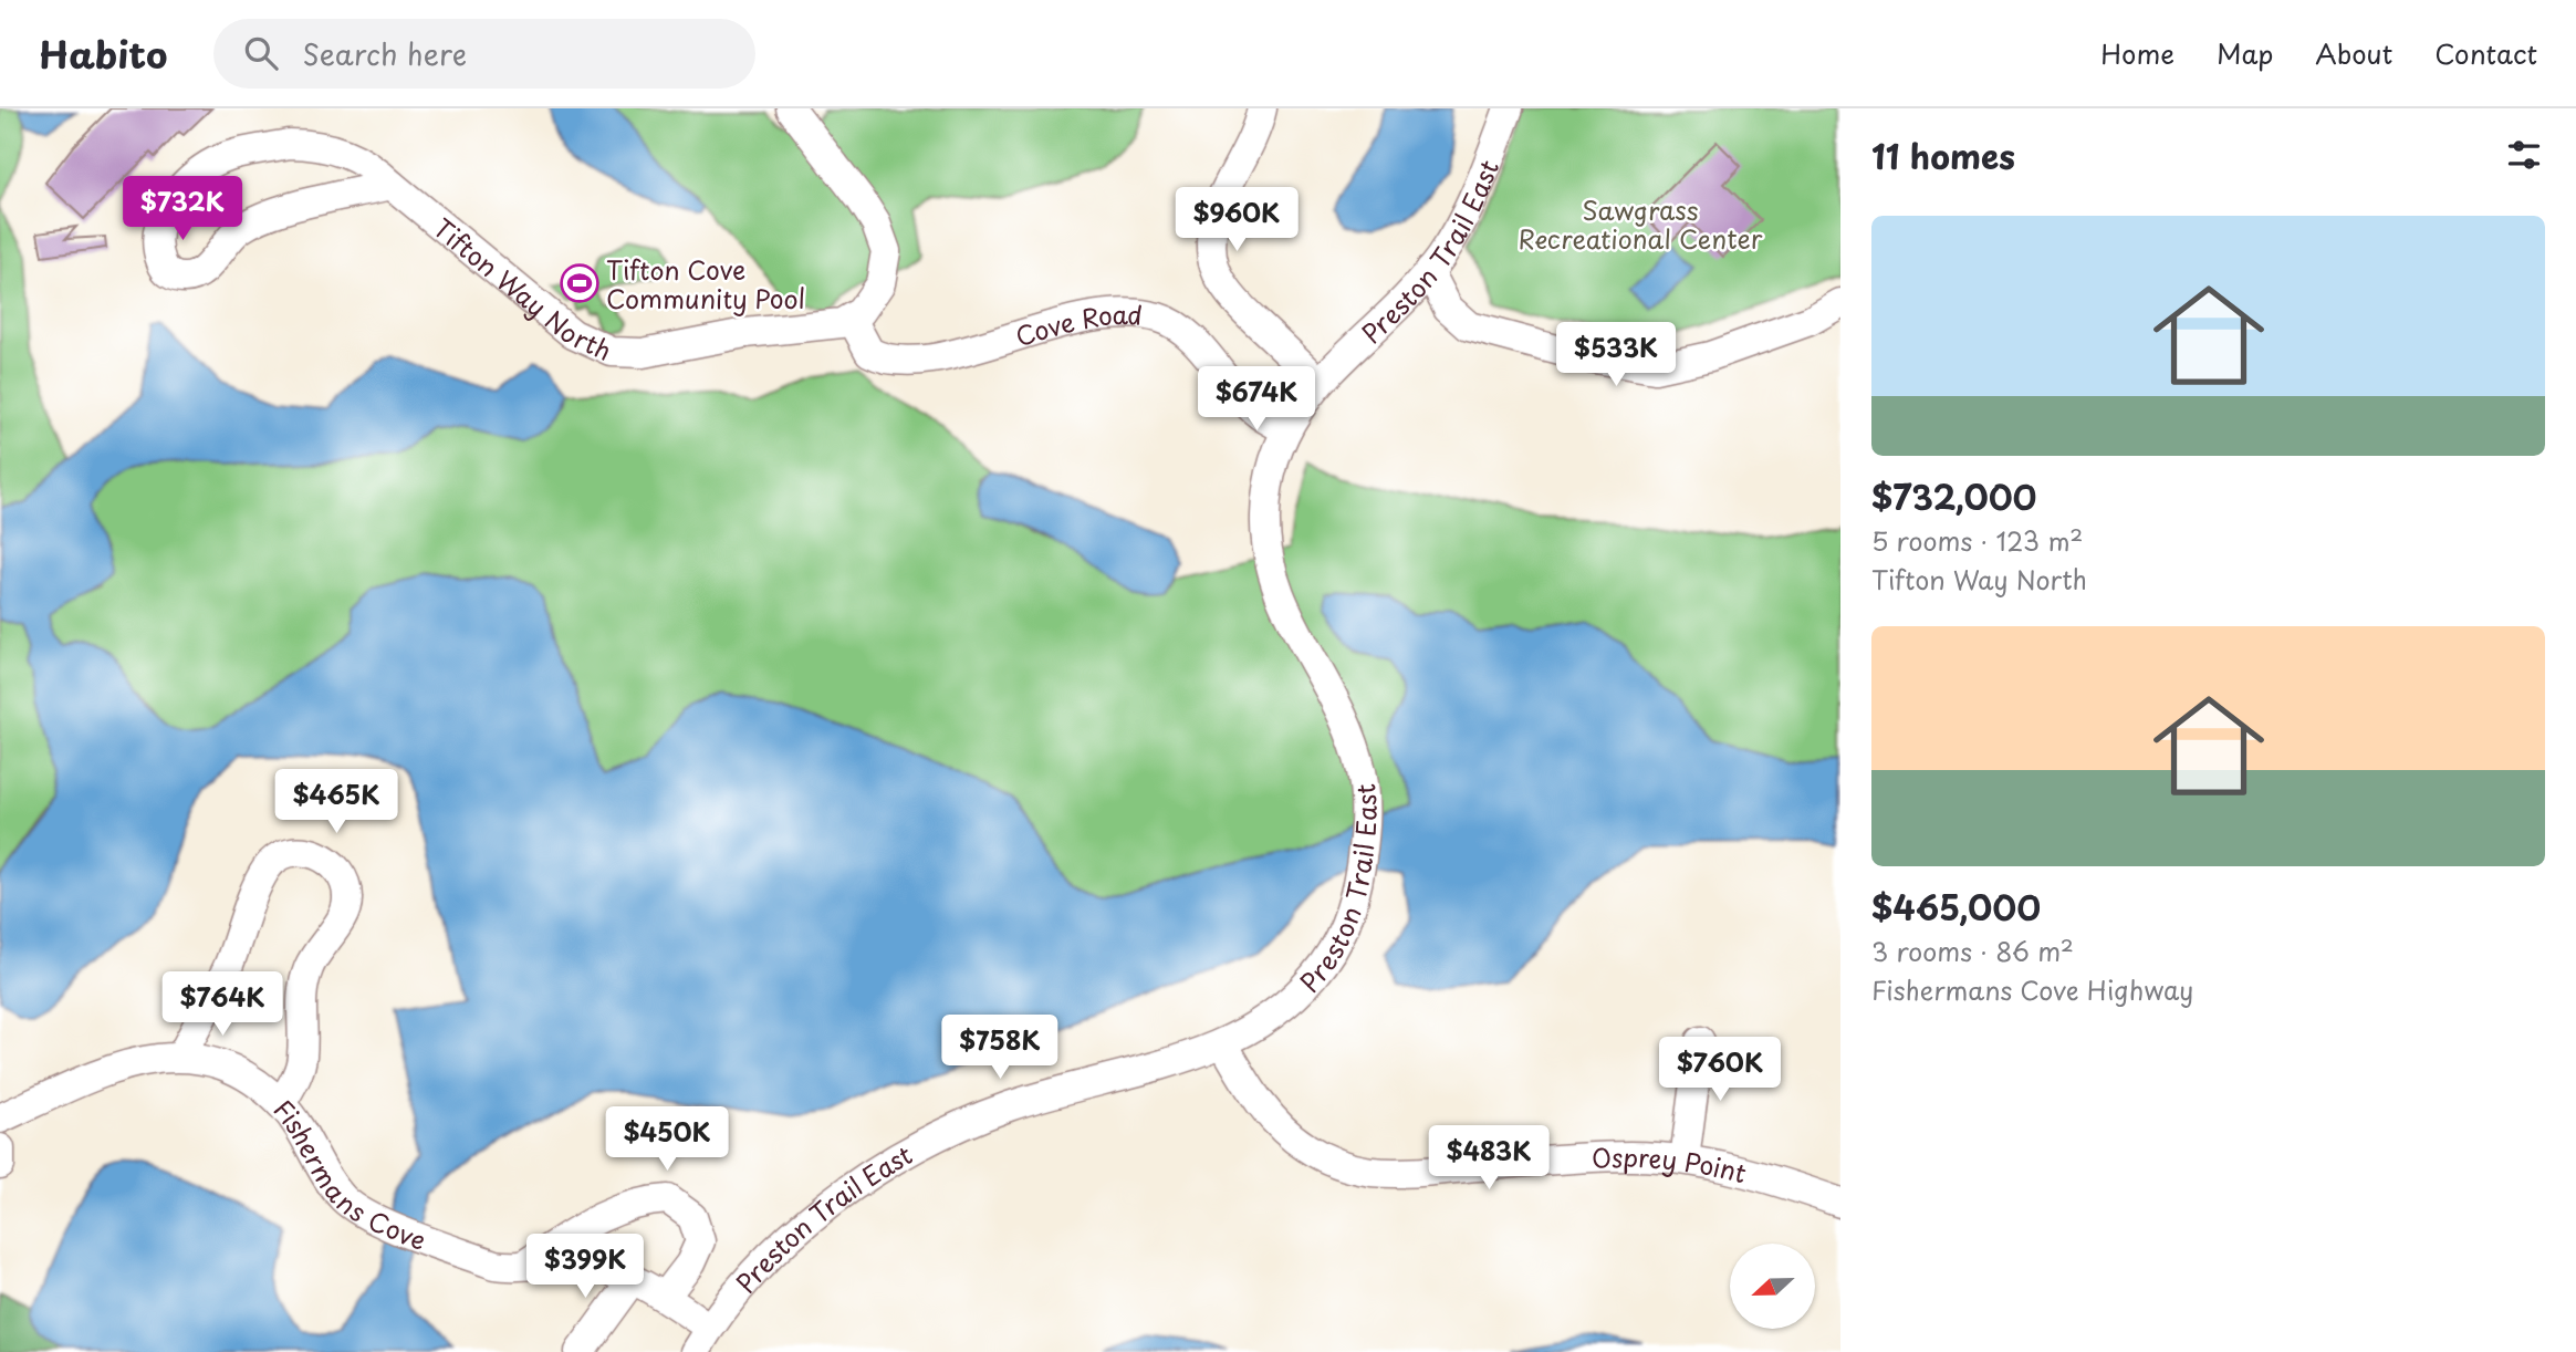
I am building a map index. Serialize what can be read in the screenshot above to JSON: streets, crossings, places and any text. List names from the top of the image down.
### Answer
{
  "streets": {
    "street": [
      "Preston Trail East",
      "Tifton Way North",
      "Cove Road",
      "Osprey Point",
      "Fishermans Cove"
    ]
  },
  "crossings": [
    ["Preston Trail East", "Cove Road"],
    ["Preston Trail East", "Osprey Point"],
    ["Preston Trail East", "Fishermans Cove"],
    ["Tifton Way North", "Cove Road"]
  ],
  "parks": ["Sawgrass Recreational Center"],
  "places": {
    "sports": ["Tifton Cove Community Pool"]
  },
  "north": "left",
  "page": {
    "header": "Habito",
    "search": "Search here",
    "nav": [
      "Home",
      "Map",
      "About",
      "Contact"
    ],
    "heading": "11 homes",
    "price": [
      "$732K",
      "$960K",
      "$533K",
      "$674K",
      "$465K",
      "$764K",
      "$758K",
      "$760K",
      "$450K",
      "$483K",
      "$399K"
    ],
    "list": [
      {
        "name": "$732,000",
        "note": "5 rooms · 123 m² · Tifton Way North"
      },
      {
        "name": "$465,000",
        "note": "3 rooms · 86 m² · Fishermans Cove Highway"
      }
    ]
  }
}
